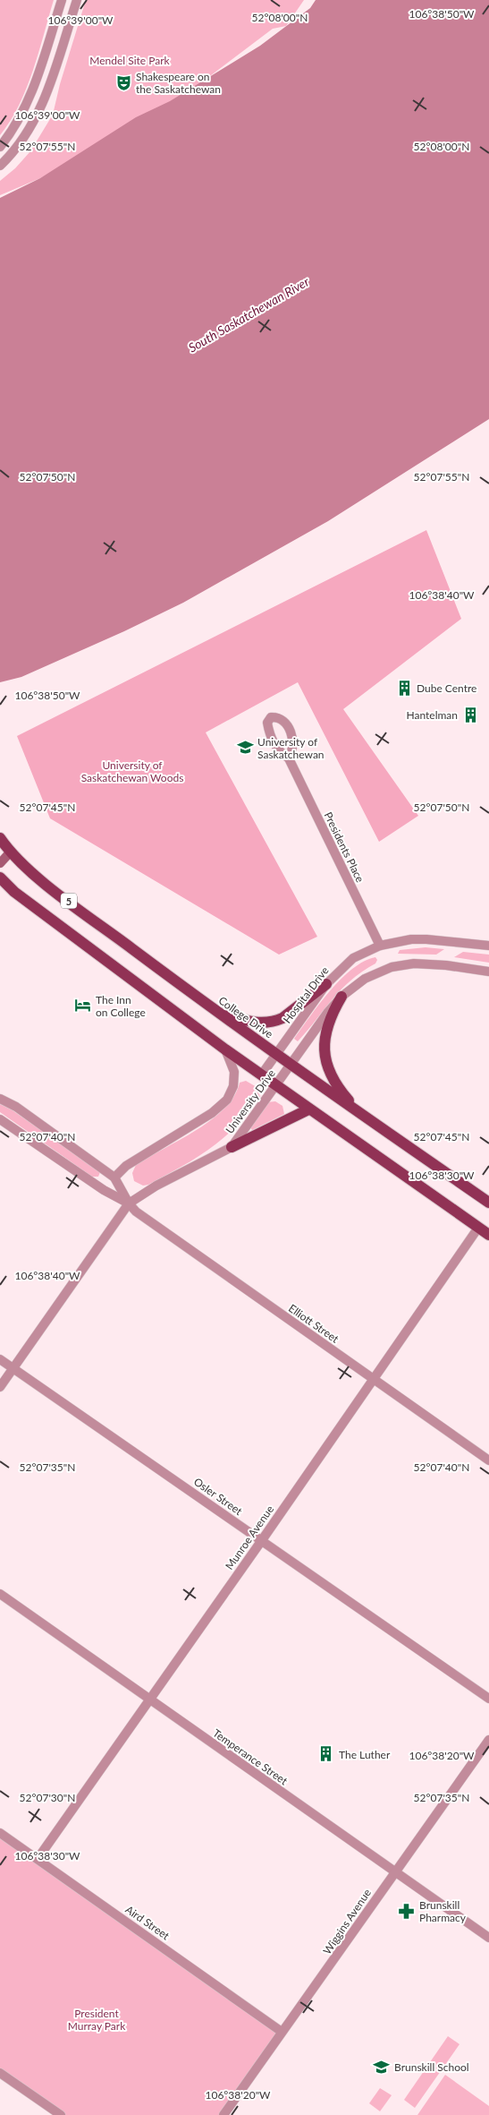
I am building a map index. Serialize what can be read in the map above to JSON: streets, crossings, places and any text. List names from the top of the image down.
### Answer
{
  "streets": {
    "main road": ["5", "College Drive"],
    "street": [
      "Presidents Place",
      "Hospital Drive",
      "University Drive",
      "Elliott Street",
      "Osler Street",
      "Munroe Avenue",
      "Temperance Street",
      "Wiggins Avenue",
      "Aird Street"
    ]
  },
  "crossings": [
    ["Presidents Place", "Hospital Drive"],
    ["5", "Hospital Drive"],
    ["5", "University Drive"],
    ["5", "Munroe Avenue"],
    ["Hospital Drive", "College Drive"],
    ["College Drive", "University Drive"],
    ["University Drive", "Elliott Street"],
    ["Elliott Street", "Munroe Avenue"],
    ["Osler Street", "Munroe Avenue"],
    ["Munroe Avenue", "Temperance Street"],
    ["Munroe Avenue", "Aird Street"],
    ["Temperance Street", "Wiggins Avenue"],
    ["Wiggins Avenue", "Aird Street"]
  ],
  "water": ["South Saskatchewan River"],
  "parks": ["Mendel Site Park", "University of Saskatchewan Woods", "President Murray Park"],
  "places": {
    "theatre": ["Shakespeare on the Saskatchewan"],
    "building": ["Dube Centre", "Hantelman", "The Luther"],
    "school or university": ["University of Saskatchewan", "Brunskill School"],
    "hotel": ["The Inn on College"],
    "pharmacy": ["Brunskill Pharmacy"]
  },
  "coordinates": [
    "106°38'50\"W",
    "52°08'00\"N",
    "106°39'00\"W",
    "52°07'55\"N",
    "52°07'50\"N",
    "106°38'40\"W",
    "52°07'45\"N",
    "52°07'40\"N",
    "106°38'30\"W",
    "52°07'35\"N",
    "106°38'20\"W",
    "52°07'30\"N"
  ]
}
